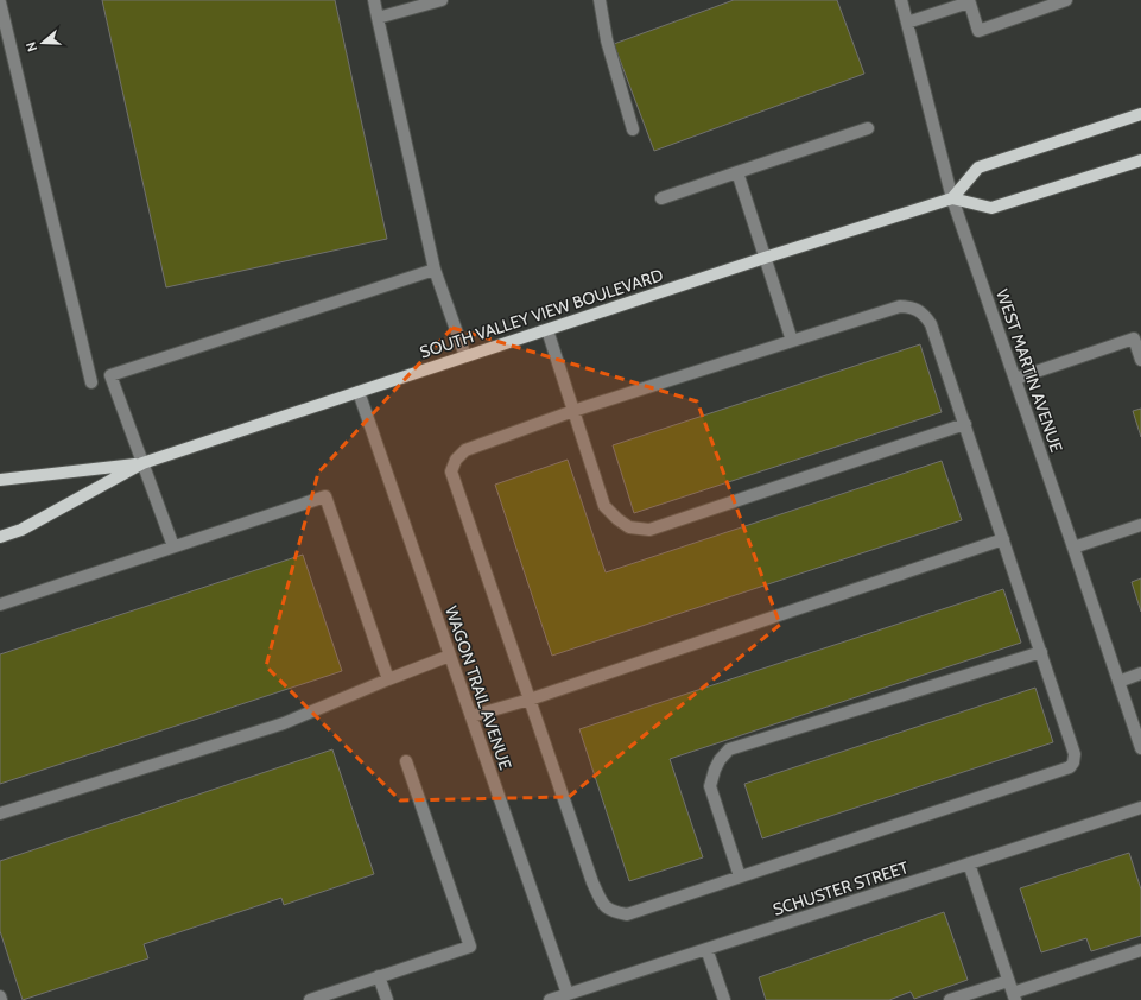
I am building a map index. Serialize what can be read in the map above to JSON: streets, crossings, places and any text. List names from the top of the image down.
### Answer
{
  "streets": {
    "main road": ["SOUTH VALLEY VIEW BOULEVARD"],
    "street": ["WEST MARTIN AVENUE", "WAGON TRAIL AVENUE", "SCHUSTER STREET"]
  },
  "crossings": [
    ["SOUTH VALLEY VIEW BOULEVARD", "WEST MARTIN AVENUE"],
    ["SOUTH VALLEY VIEW BOULEVARD", "WAGON TRAIL AVENUE"],
    ["WAGON TRAIL AVENUE", "SCHUSTER STREET"]
  ],
  "north": "left"
}
